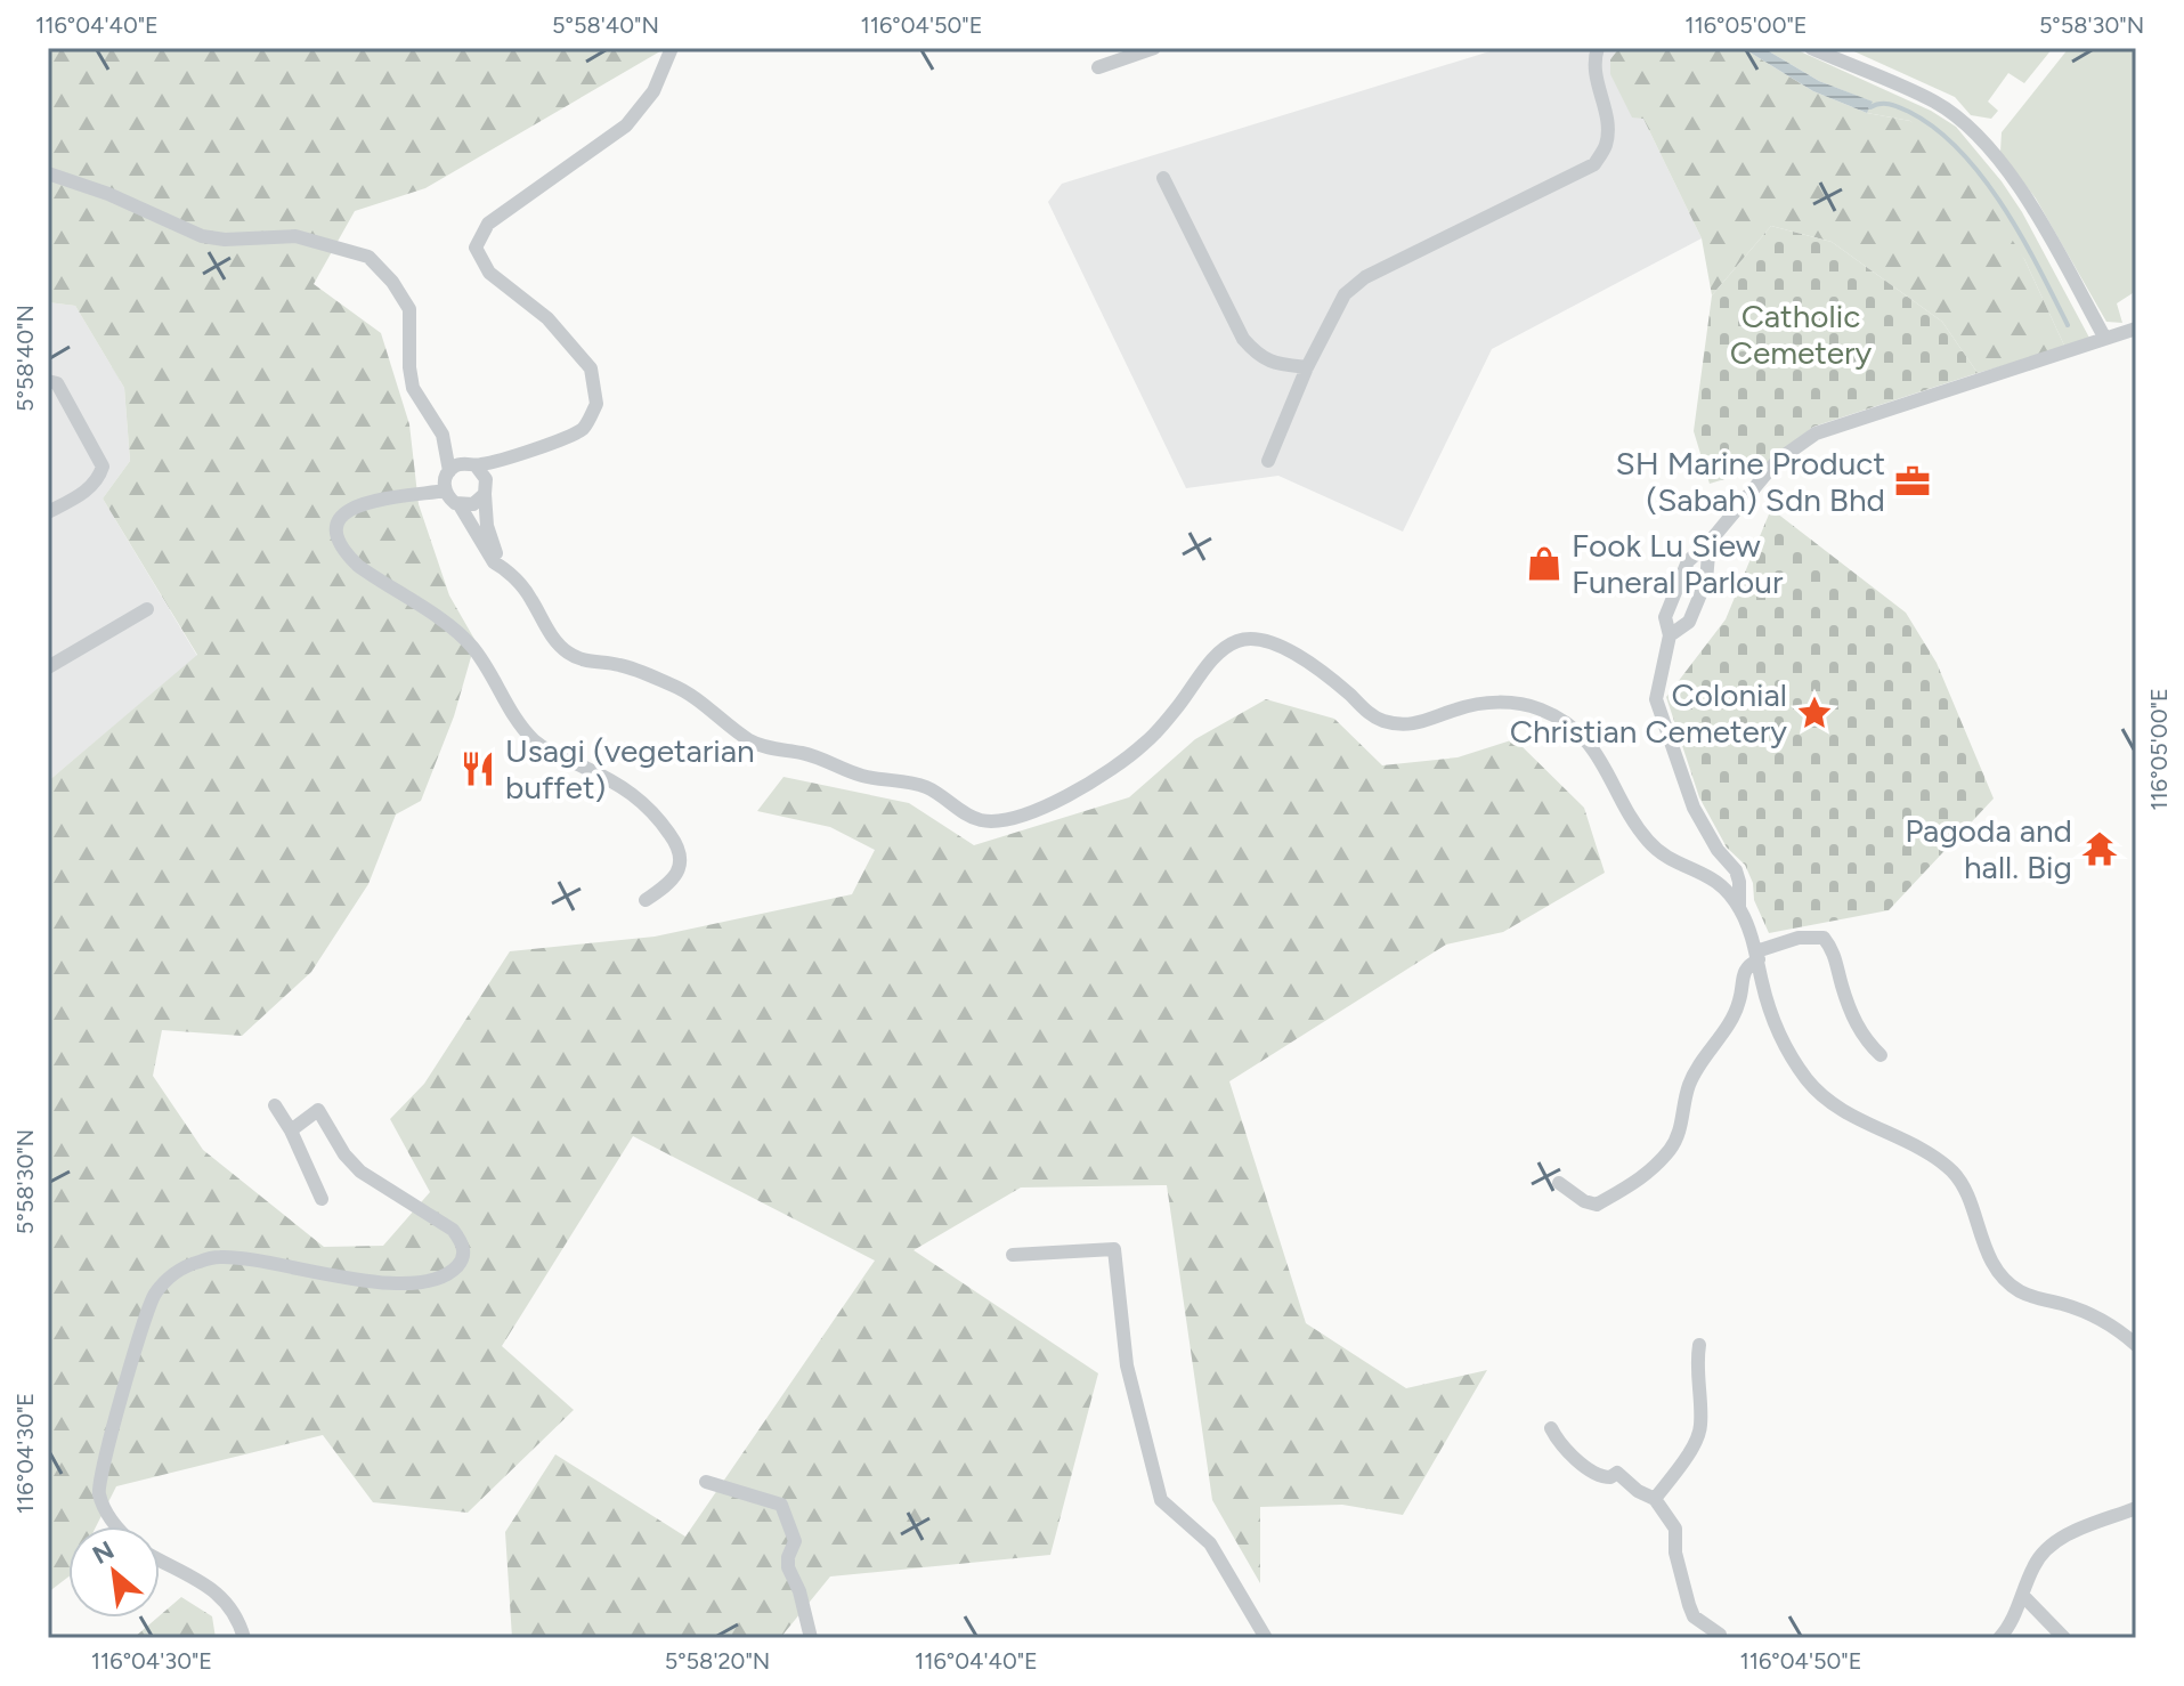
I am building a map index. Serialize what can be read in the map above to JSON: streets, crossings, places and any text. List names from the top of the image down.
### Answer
{
  "parks": ["Catholic Cemetery"],
  "places": {
    "office": ["SH Marine Product (Sabah) Sdn Bhd"],
    "shop": ["Fook Lu Siew Funeral Parlour"],
    "place": ["Colonial Christian Cemetery"],
    "restaurant": ["Usagi (vegetarian buffet)"],
    "temple": ["Pagoda and hall. Big"]
  },
  "north": "top left",
  "coordinates": [
    "116°04'40\"E",
    "5°58'40\"N",
    "116°04'50\"E",
    "116°05'00\"E",
    "5°58'30\"N",
    "116°04'30\"E",
    "5°58'20\"N"
  ]
}
